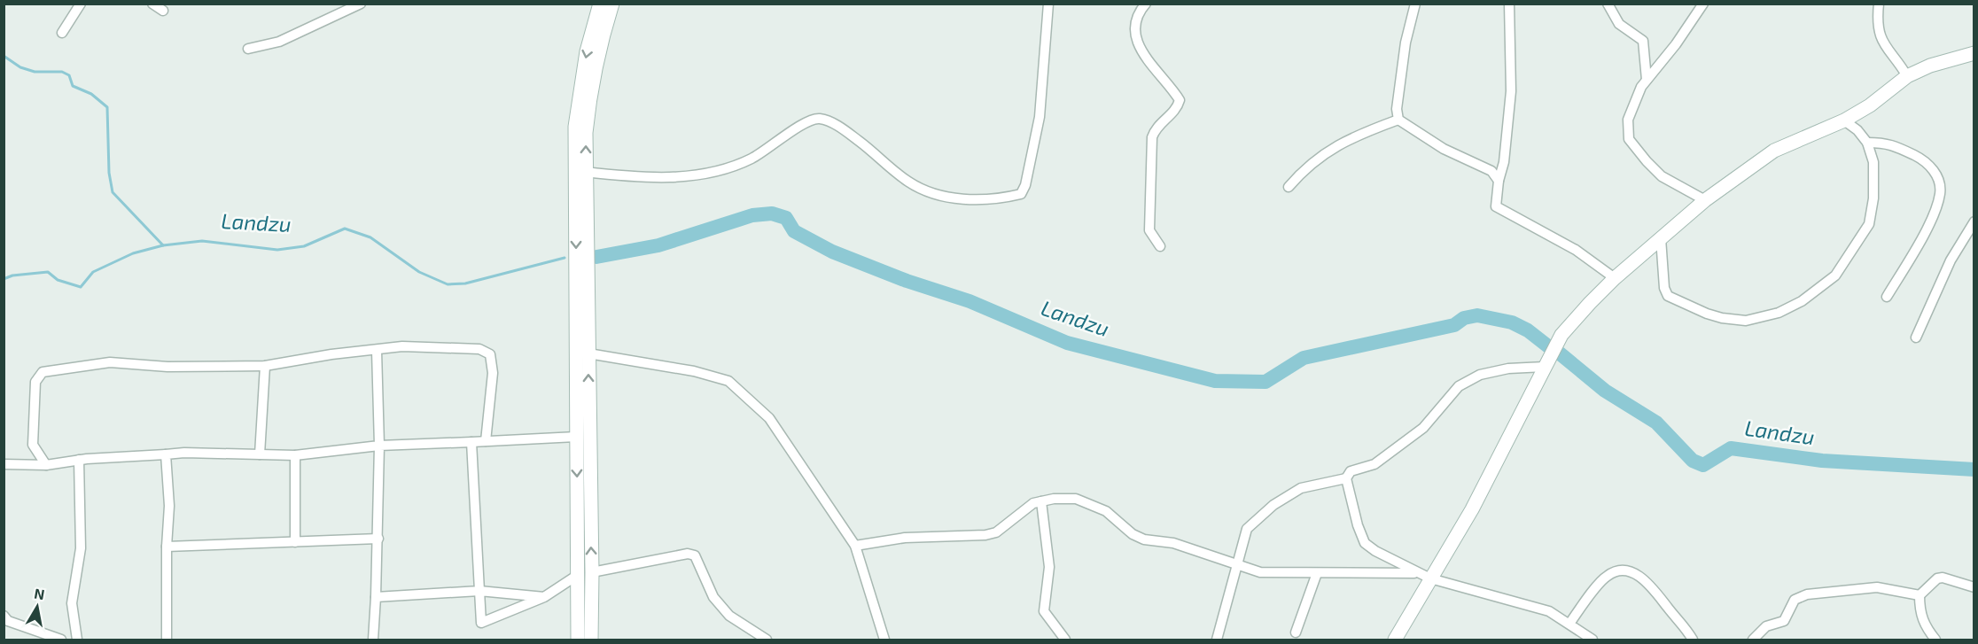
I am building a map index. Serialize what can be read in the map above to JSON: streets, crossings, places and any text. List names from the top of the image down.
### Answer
{
  "water": ["Landzu"],
  "north": "top"
}
